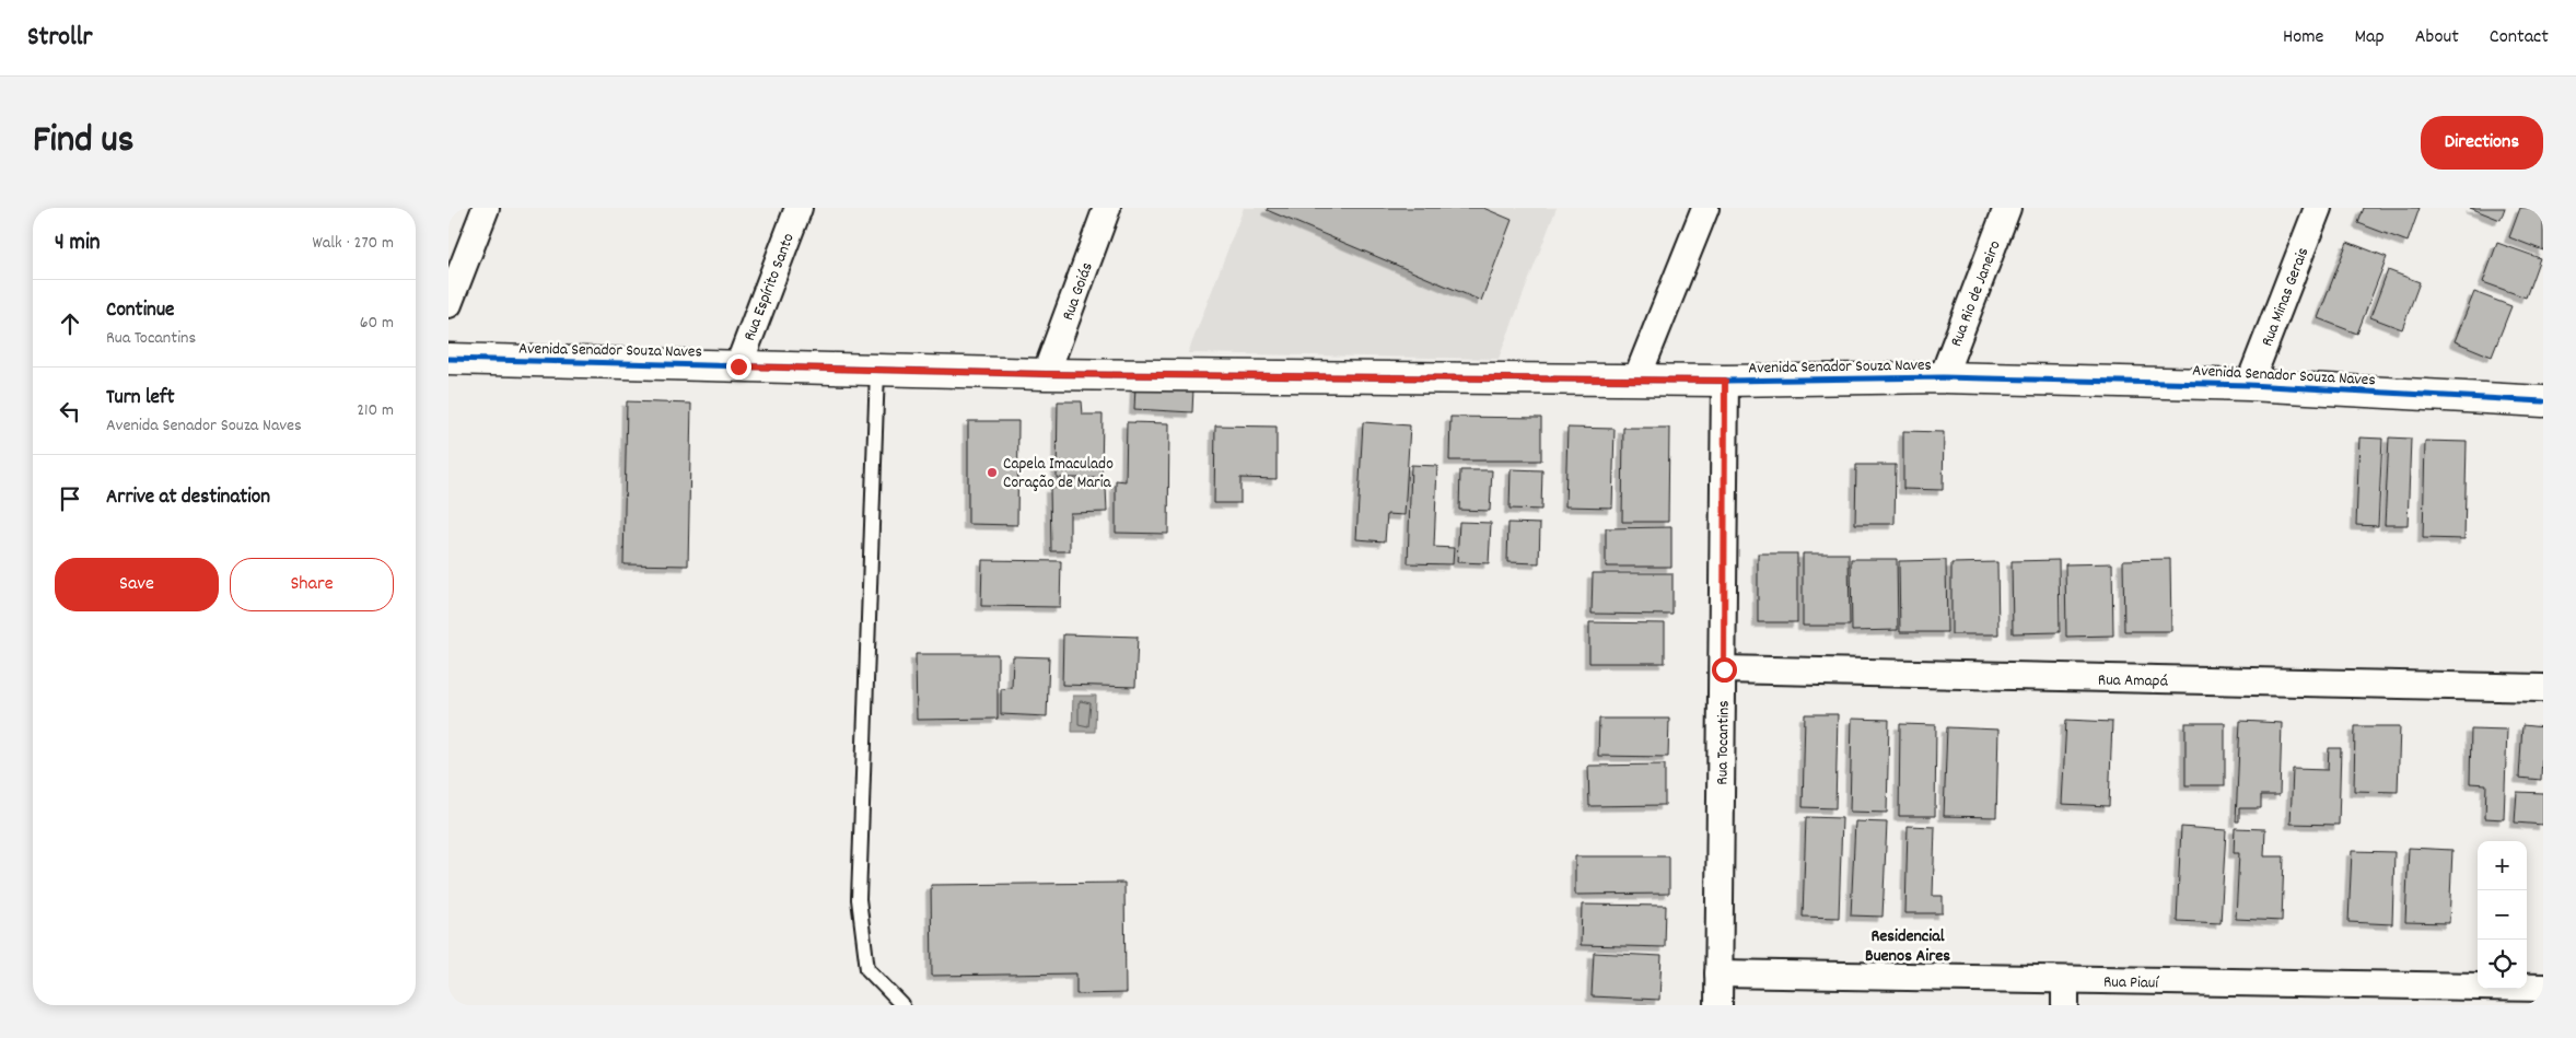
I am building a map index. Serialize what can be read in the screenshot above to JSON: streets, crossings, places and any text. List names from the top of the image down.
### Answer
{
  "streets": {
    "street": [
      "Rua Espírito Santo",
      "Rua Goiás",
      "Rua Rio de Janeiro",
      "Rua Minas Gerais",
      "Avenida Senador Souza Naves",
      "Rua Amapá",
      "Rua Tocantins",
      "Rua Piauí"
    ]
  },
  "crossings": [
    ["Rua Espírito Santo", "Avenida Senador Souza Naves"],
    ["Rua Goiás", "Avenida Senador Souza Naves"],
    ["Rua Rio de Janeiro", "Avenida Senador Souza Naves"],
    ["Rua Minas Gerais", "Avenida Senador Souza Naves"],
    ["Avenida Senador Souza Naves", "Rua Tocantins"],
    ["Rua Amapá", "Rua Tocantins"],
    ["Rua Tocantins", "Rua Piauí"]
  ],
  "districts": ["Residencial Buenos Aires"],
  "places": ["Capela Imaculado Coração de Maria"],
  "page": {
    "header": "Strollr",
    "nav": [
      "Home",
      "Map",
      "About",
      "Contact"
    ],
    "title": "Find us",
    "buttons": [
      "Directions",
      ["Save", "Share"]
    ],
    "heading": ["4 min", "Walk · 270 m"],
    "list": [
      ["Continue", "Rua Tocantins", "60 m"],
      ["Turn left", "Avenida Senador Souza Naves", "210 m"],
      "Arrive at destination"
    ],
    "map_buttons": ["+", "−"]
  }
}
